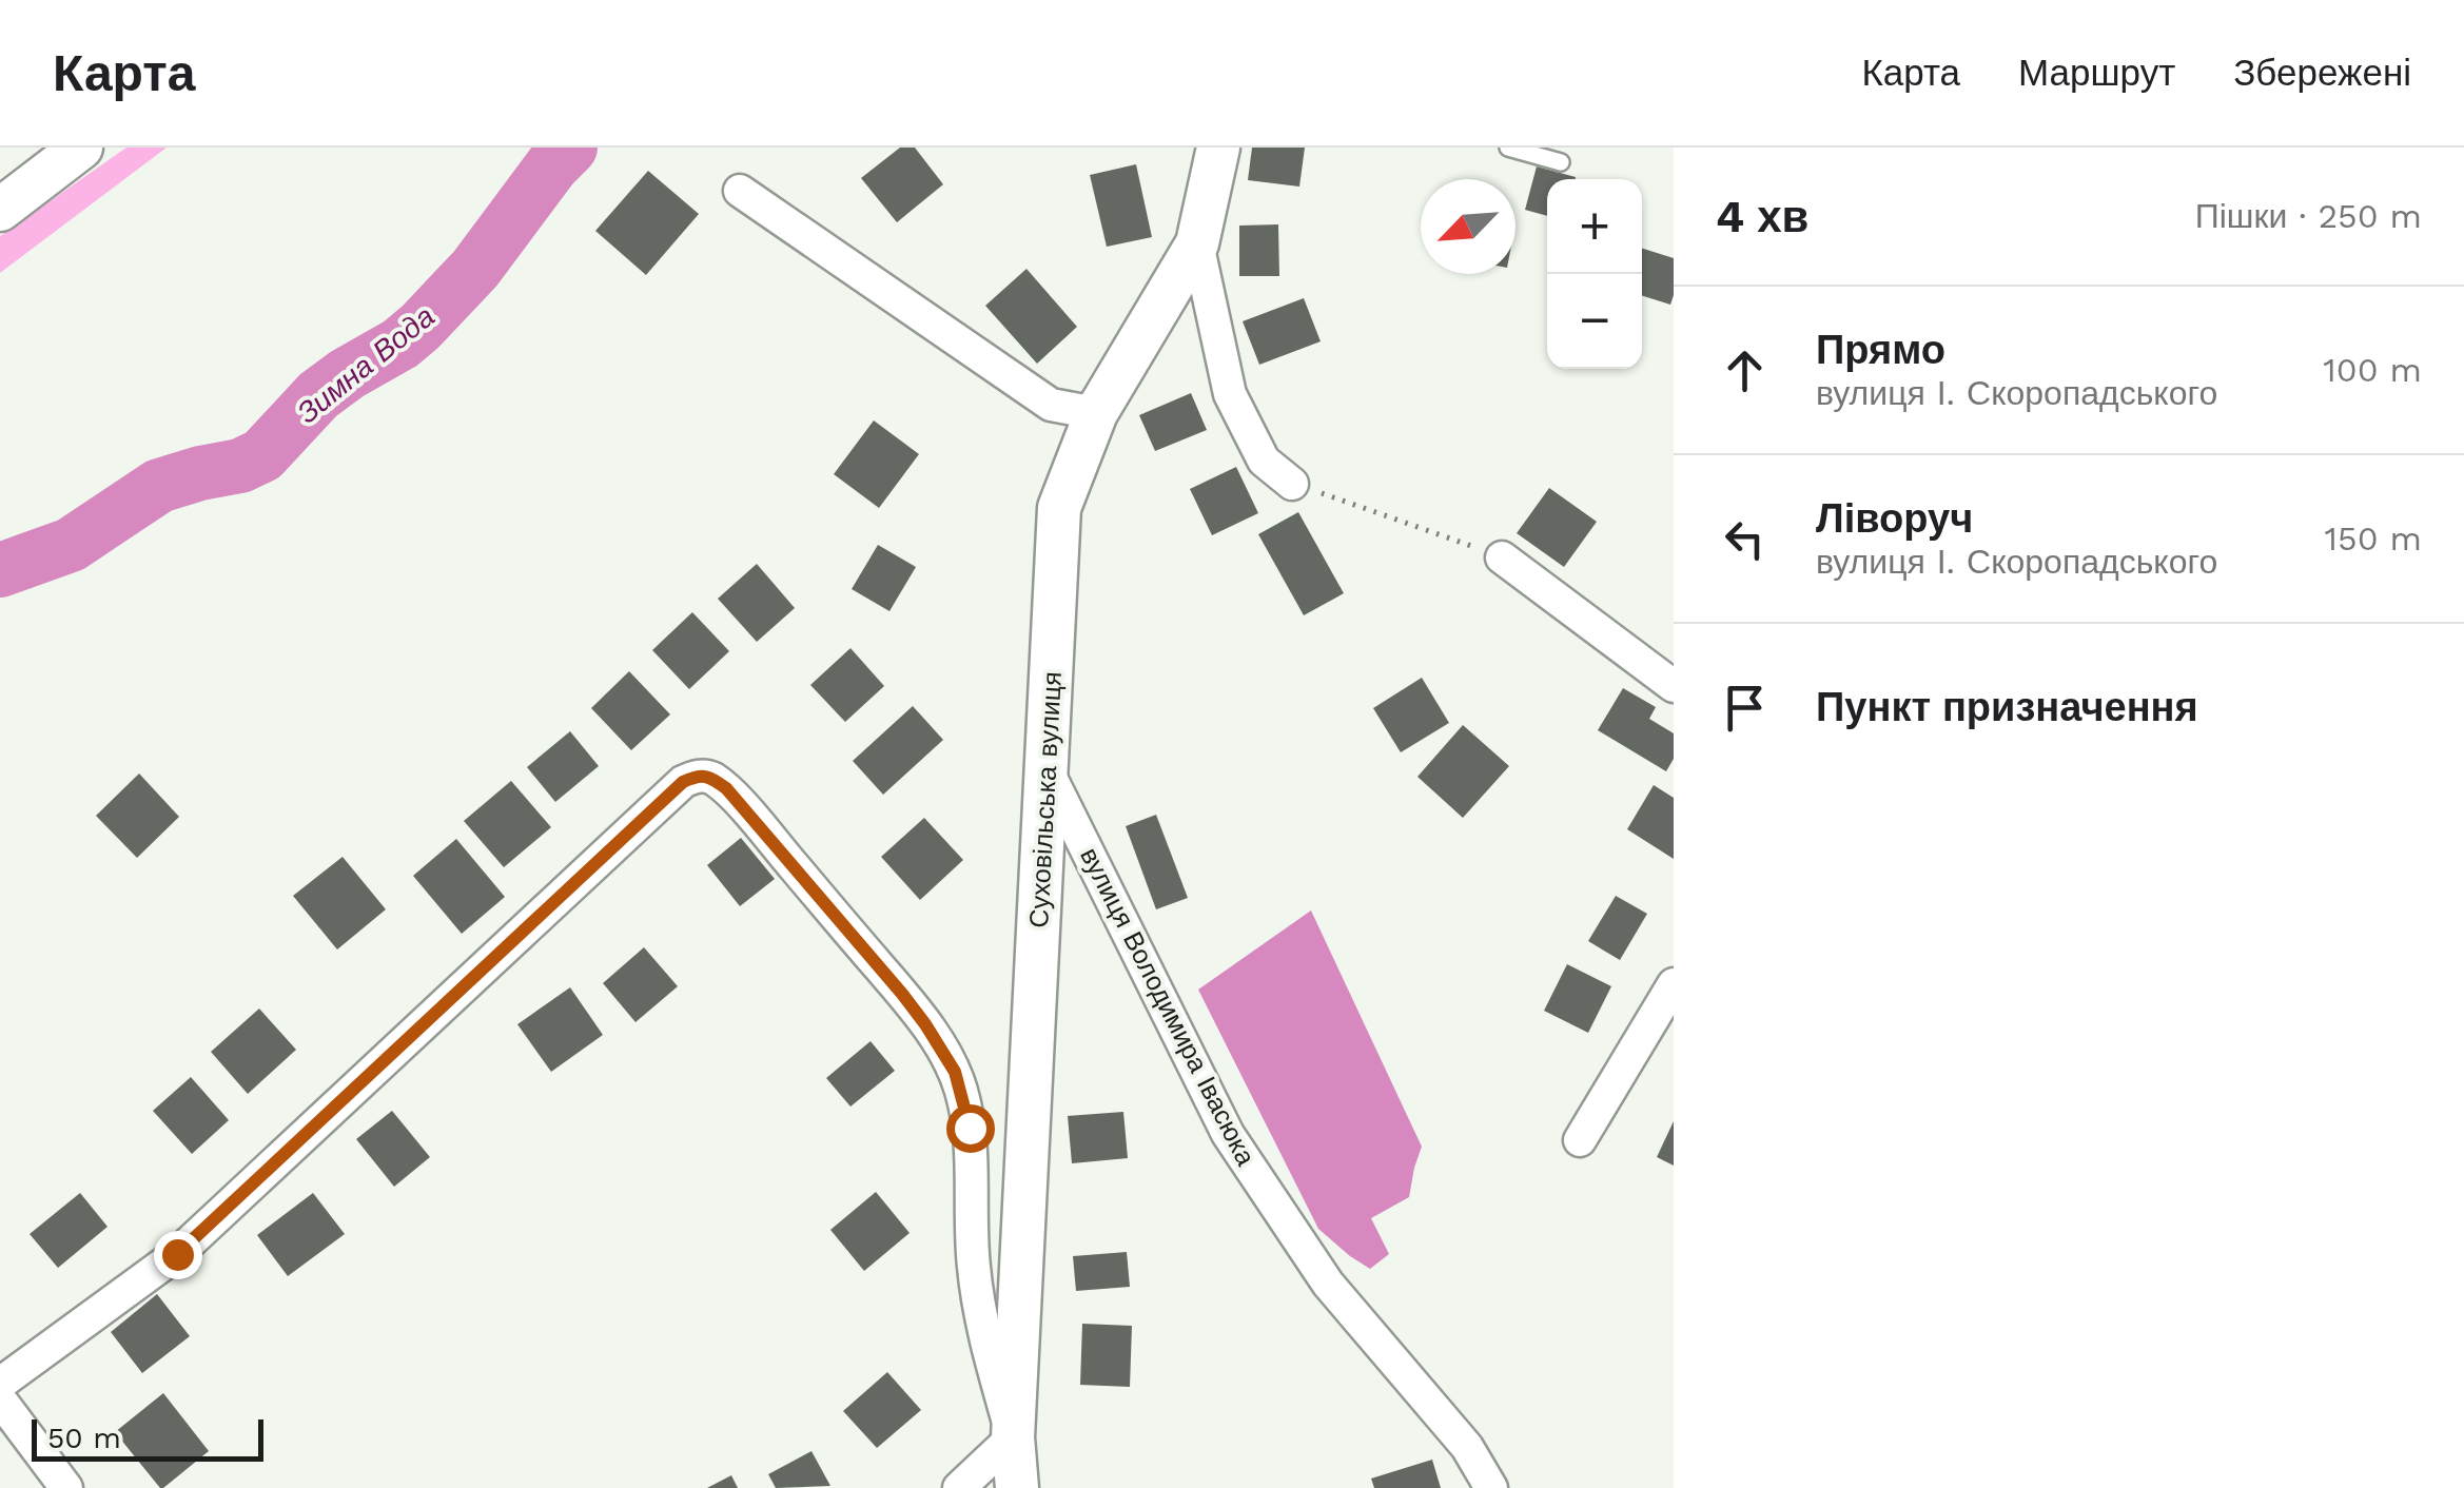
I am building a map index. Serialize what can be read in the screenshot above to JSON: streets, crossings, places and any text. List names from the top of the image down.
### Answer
{
  "streets": {
    "street": ["Суховільська вулиця", "вулиця Володимира Івасюка"]
  },
  "crossings": [
    ["Суховільська вулиця", "вулиця Володимира Івасюка"]
  ],
  "water": ["Зимна Вода"],
  "scale_bar": "50 m",
  "north": "bottom left",
  "page": {
    "header": "Карта",
    "nav": ["Карта", "Маршрут", "Збережені"],
    "heading": ["4 хв", "Пішки · 250 m"],
    "map_buttons": ["+", "−"],
    "list": [
      ["Прямо", "вулиця І. Скоропадського", "100 m"],
      ["Ліворуч", "вулиця І. Скоропадського", "150 m"],
      "Пункт призначення"
    ],
    "scale": "50 m"
  }
}
